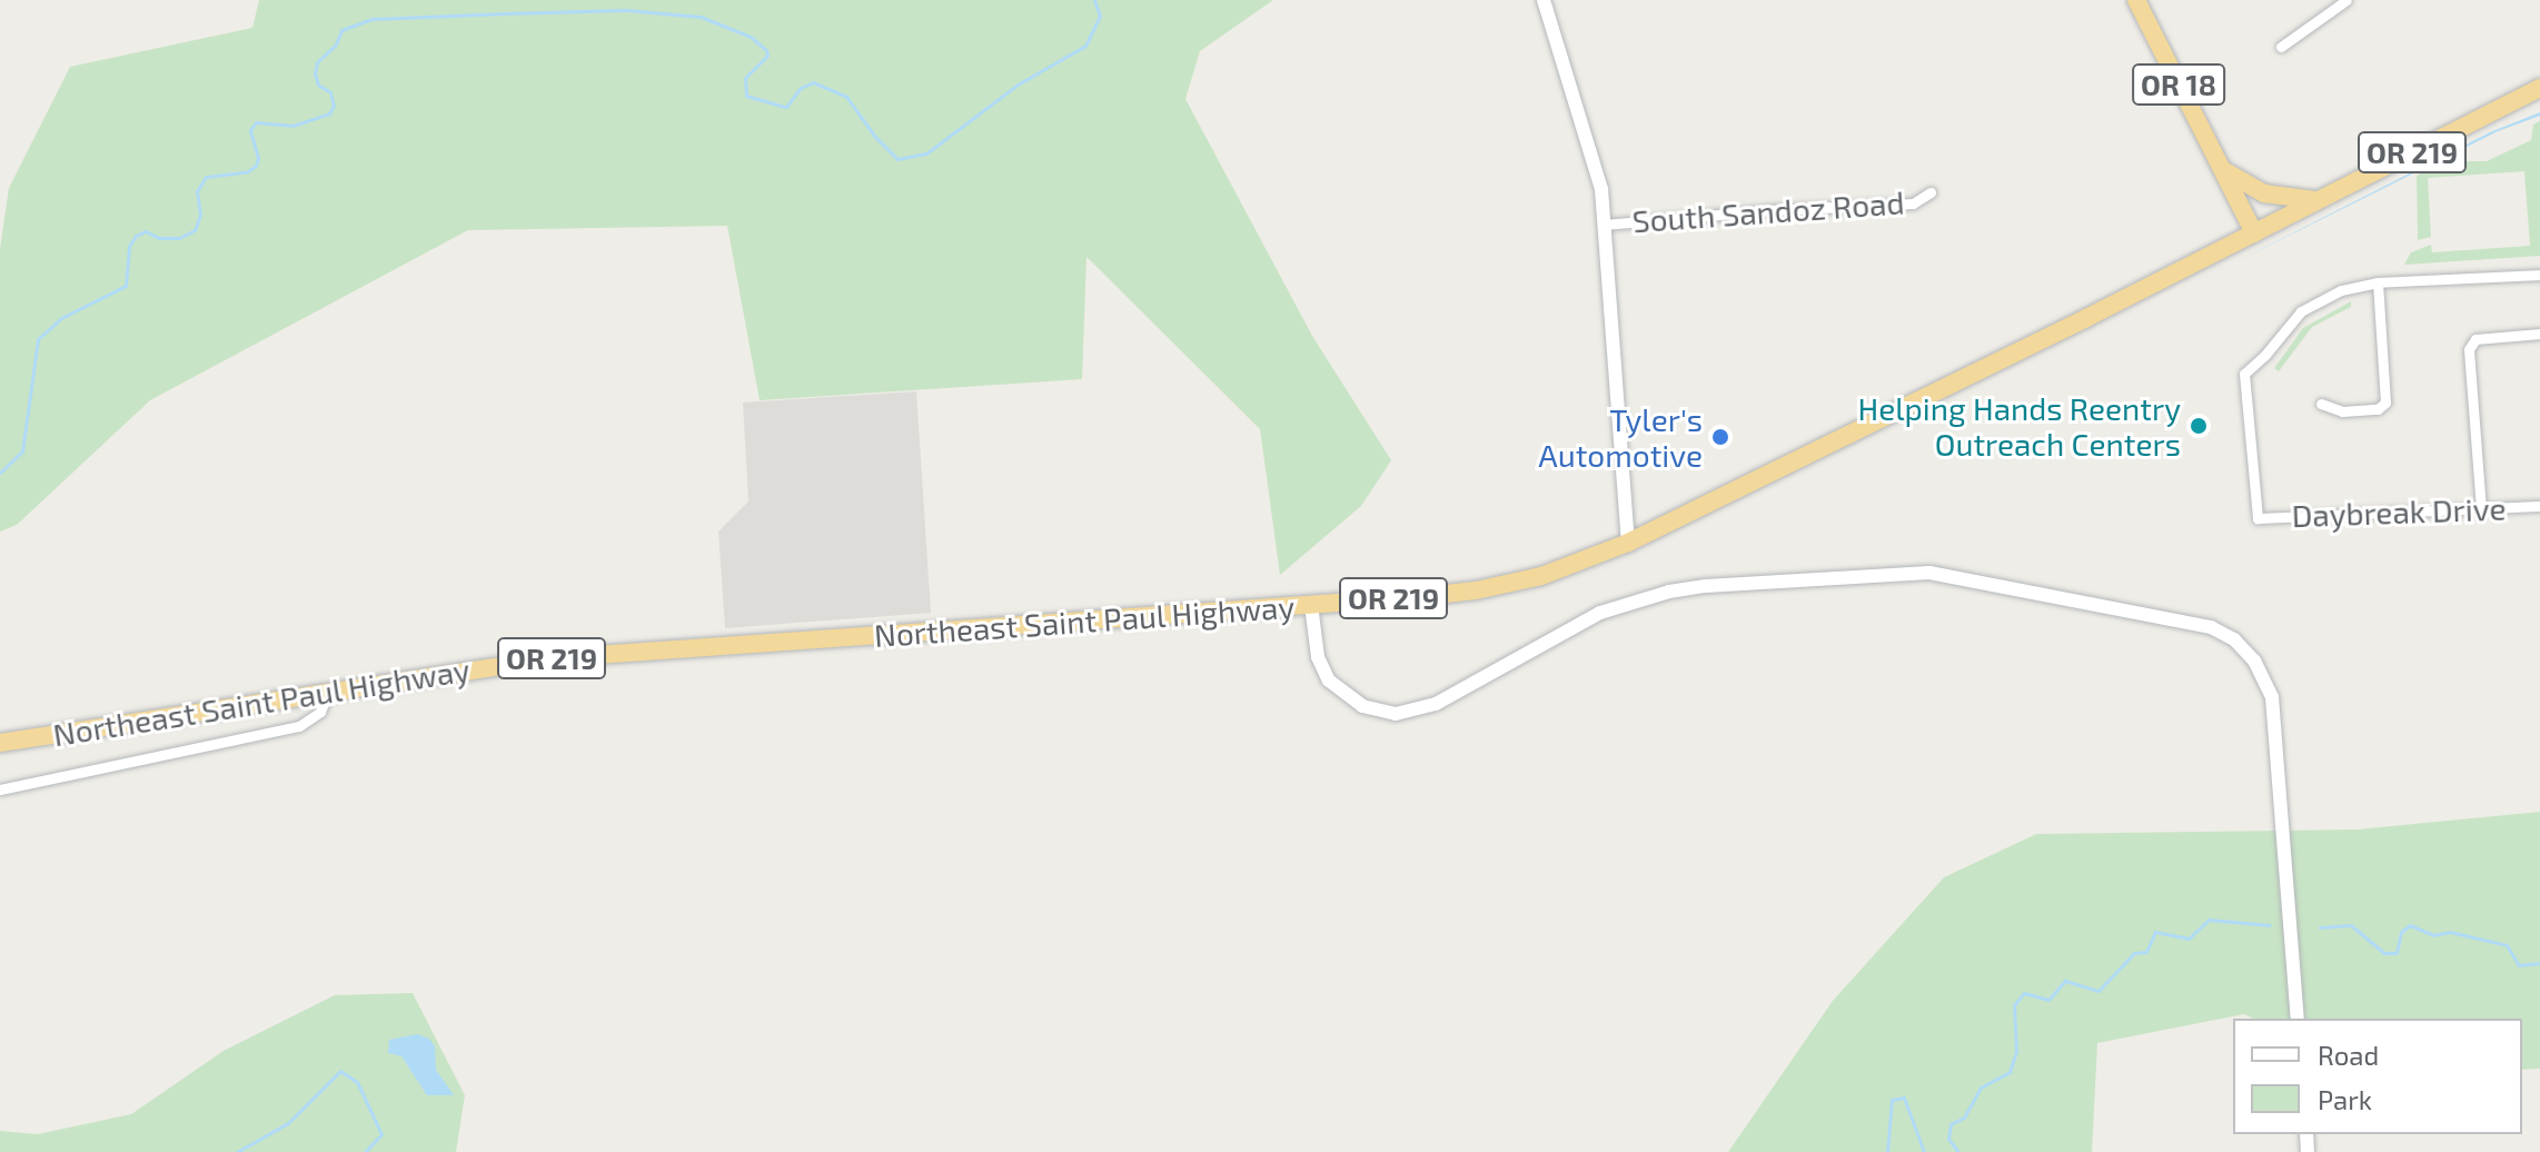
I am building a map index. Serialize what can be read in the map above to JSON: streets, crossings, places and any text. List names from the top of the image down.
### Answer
{
  "streets": {
    "highway": ["OR 18", "OR 219", "Northeast Saint Paul Highway"],
    "street": ["South Sandoz Road", "Daybreak Drive"]
  },
  "crossings": [
    ["OR 18", "Northeast Saint Paul Highway"]
  ],
  "places": ["Helping Hands Reentry Outreach Centers", "Tyler's Automotive"],
  "legend": ["Road", "Park"]
}
